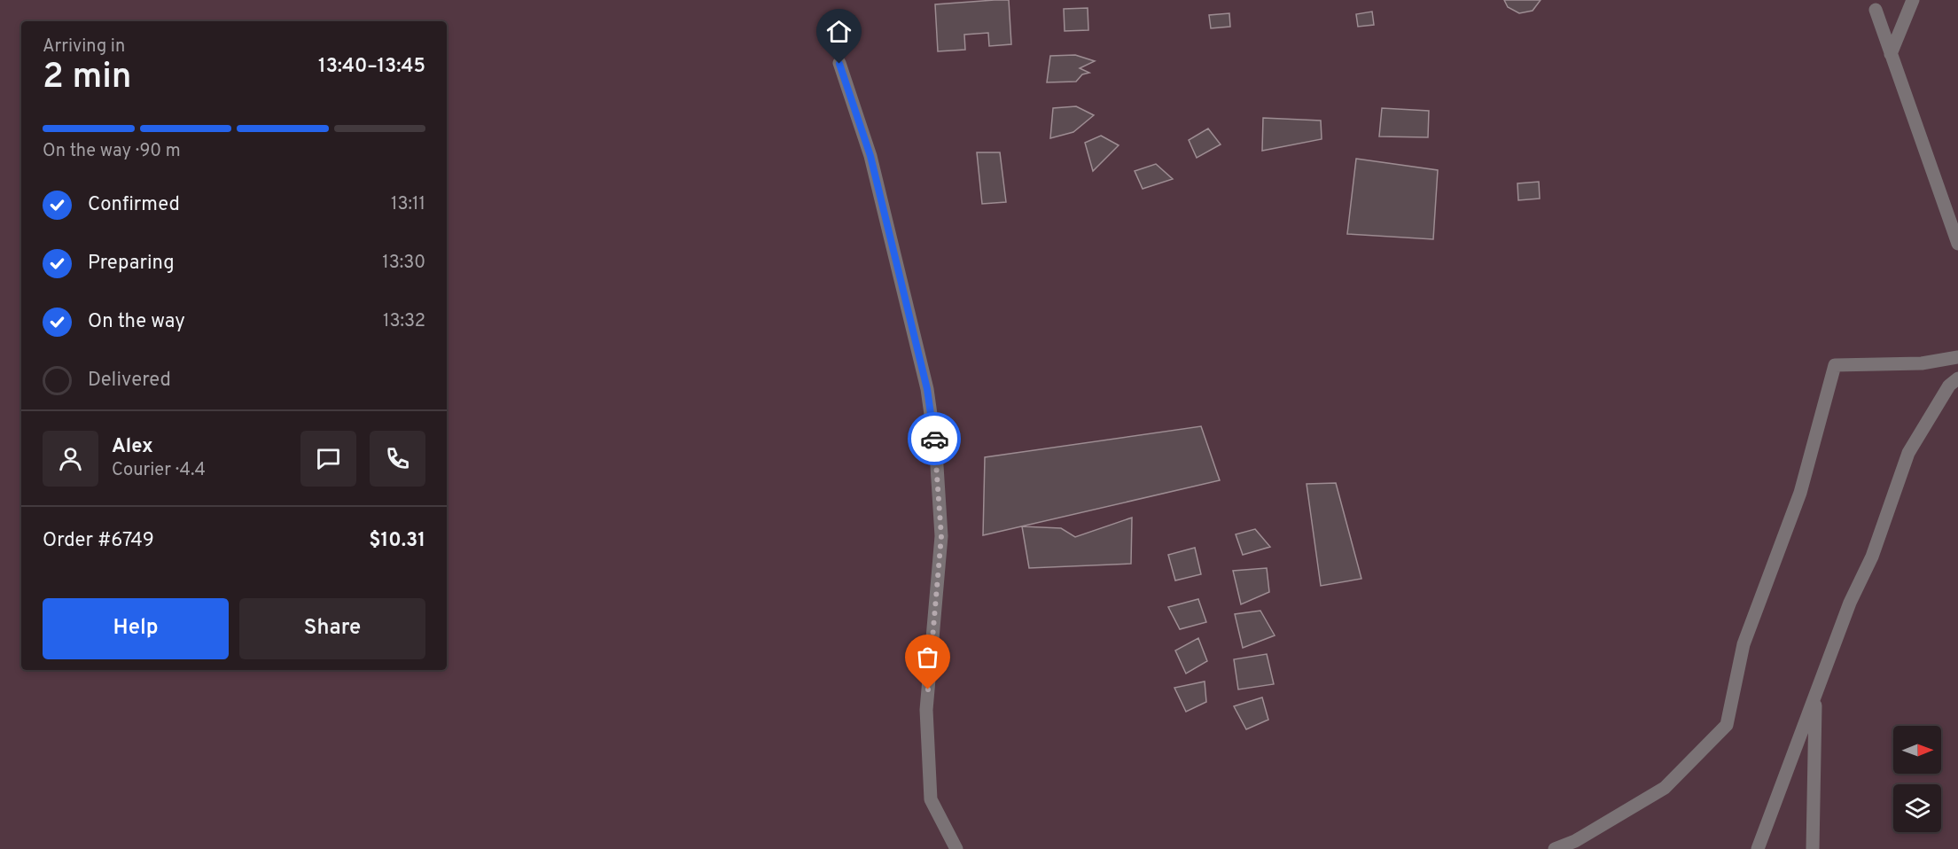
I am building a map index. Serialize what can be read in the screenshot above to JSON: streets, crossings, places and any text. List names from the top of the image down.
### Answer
{
  "north": "right",
  "page": {
    "heading": ["2 min", "Arriving in", "13:40–13:45"],
    "panel": [
      "Alex",
      "Courier · 4.4",
      "Order #6749",
      "$10.31"
    ],
    "bar": "On the way · 90 m",
    "list": [
      ["Confirmed", "13:11"],
      ["Preparing", "13:30"],
      ["On the way", "13:32"],
      "Delivered"
    ],
    "buttons": ["Help", "Share"]
  }
}
